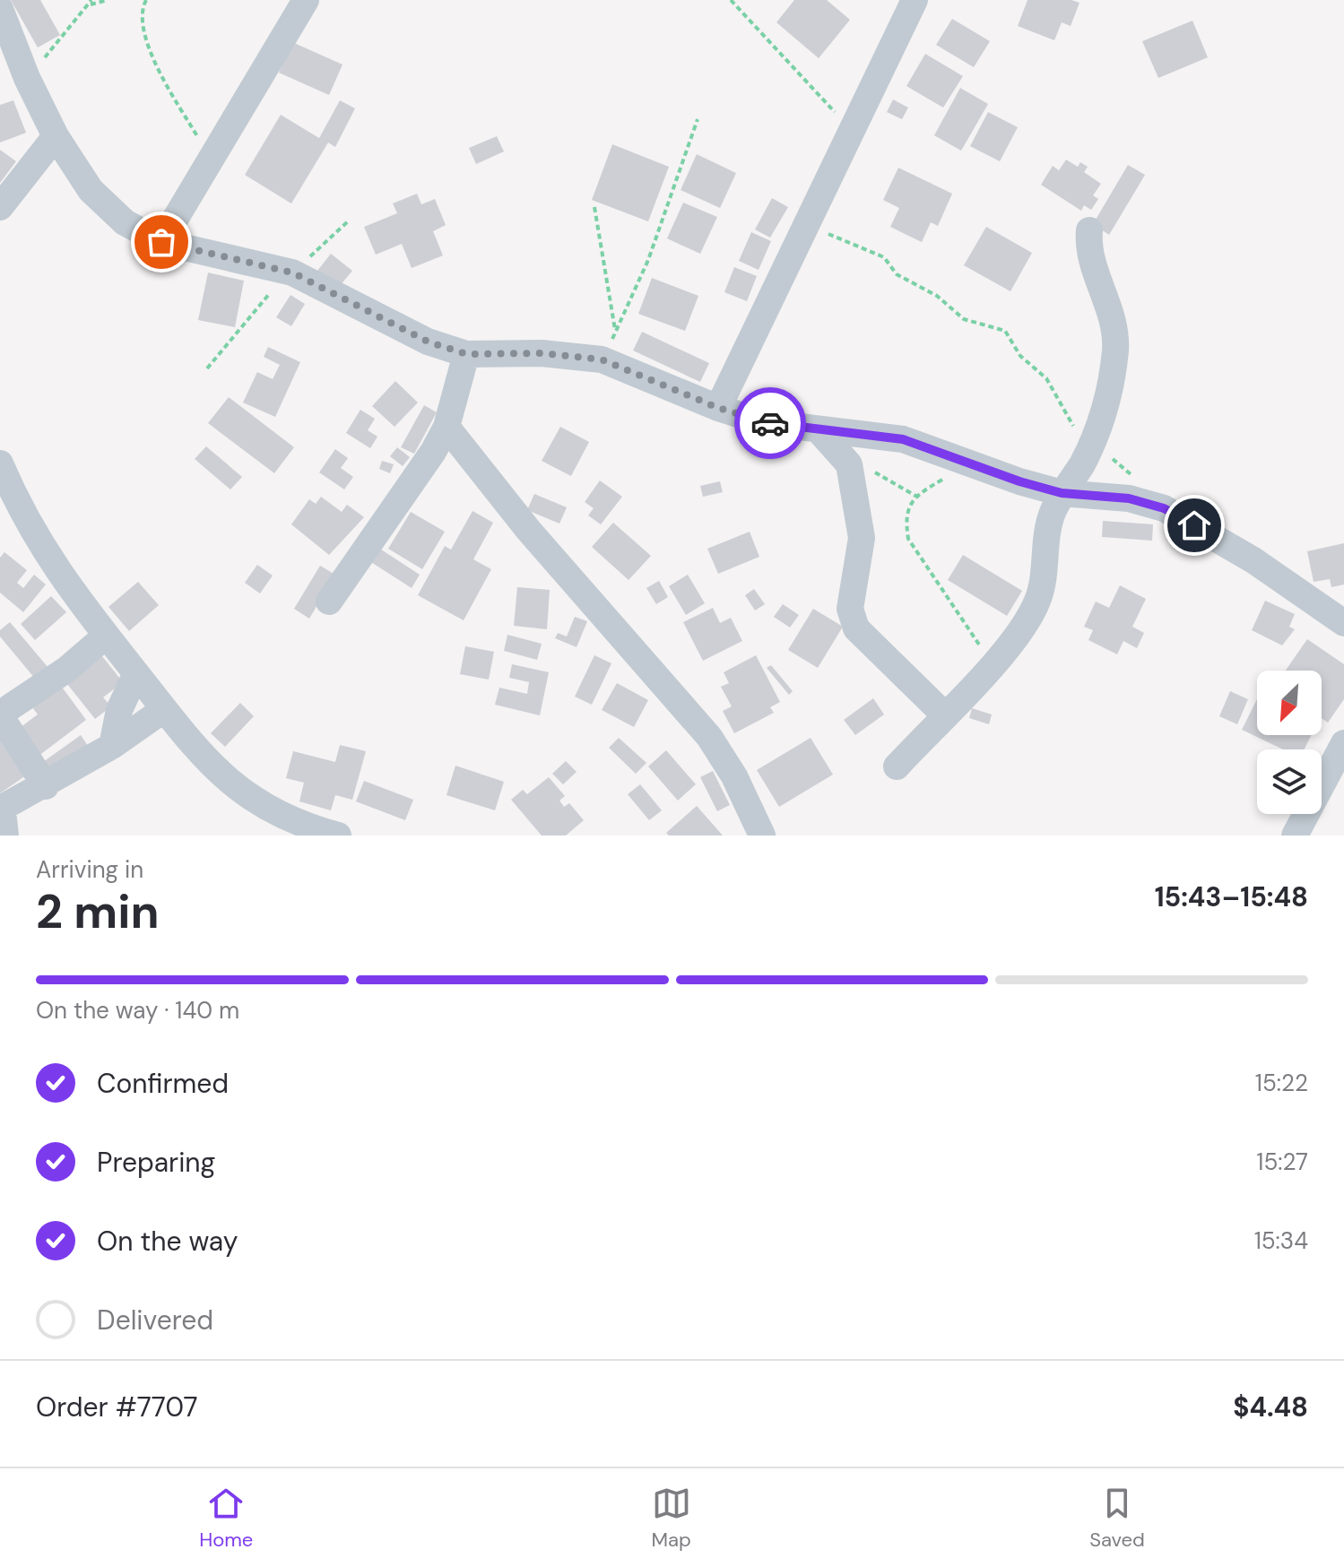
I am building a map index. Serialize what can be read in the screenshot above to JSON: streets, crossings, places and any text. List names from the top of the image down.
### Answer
{
  "north": "bottom left",
  "page": {
    "heading": ["2 min", "Arriving in", "15:43–15:48"],
    "panel": ["Order #7707", "$4.48"],
    "bar": "On the way · 140 m",
    "list": [
      ["Confirmed", "15:22"],
      ["Preparing", "15:27"],
      ["On the way", "15:34"],
      "Delivered"
    ],
    "tabs": ["Home", "Map", "Saved"]
  }
}
